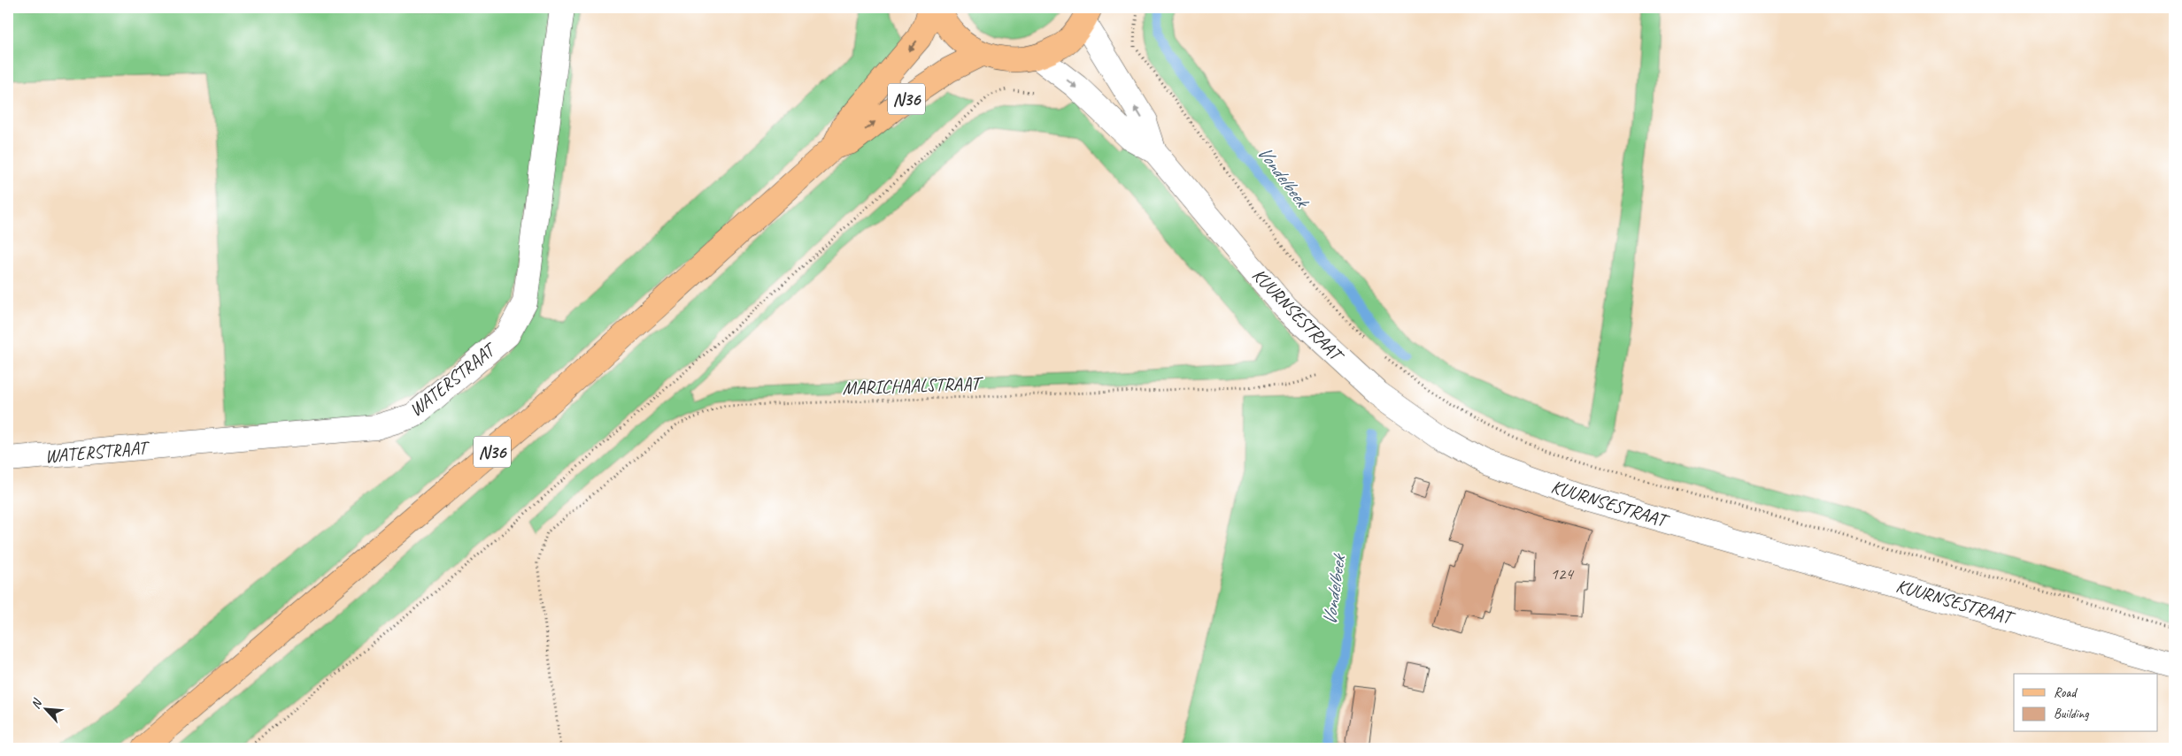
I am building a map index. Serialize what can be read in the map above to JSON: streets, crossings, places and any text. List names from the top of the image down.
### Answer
{
  "streets": {
    "main road": ["N36"],
    "street": ["KUURNSESTRAAT", "WATERSTRAAT"],
    "path": ["MARICHAALSTRAAT"]
  },
  "crossings": [
    ["KUURNSESTRAAT", "MARICHAALSTRAAT"]
  ],
  "water": ["Vondelbeek"],
  "house_numbers": ["124"],
  "legend": ["Road", "Building"],
  "north": "top left"
}
